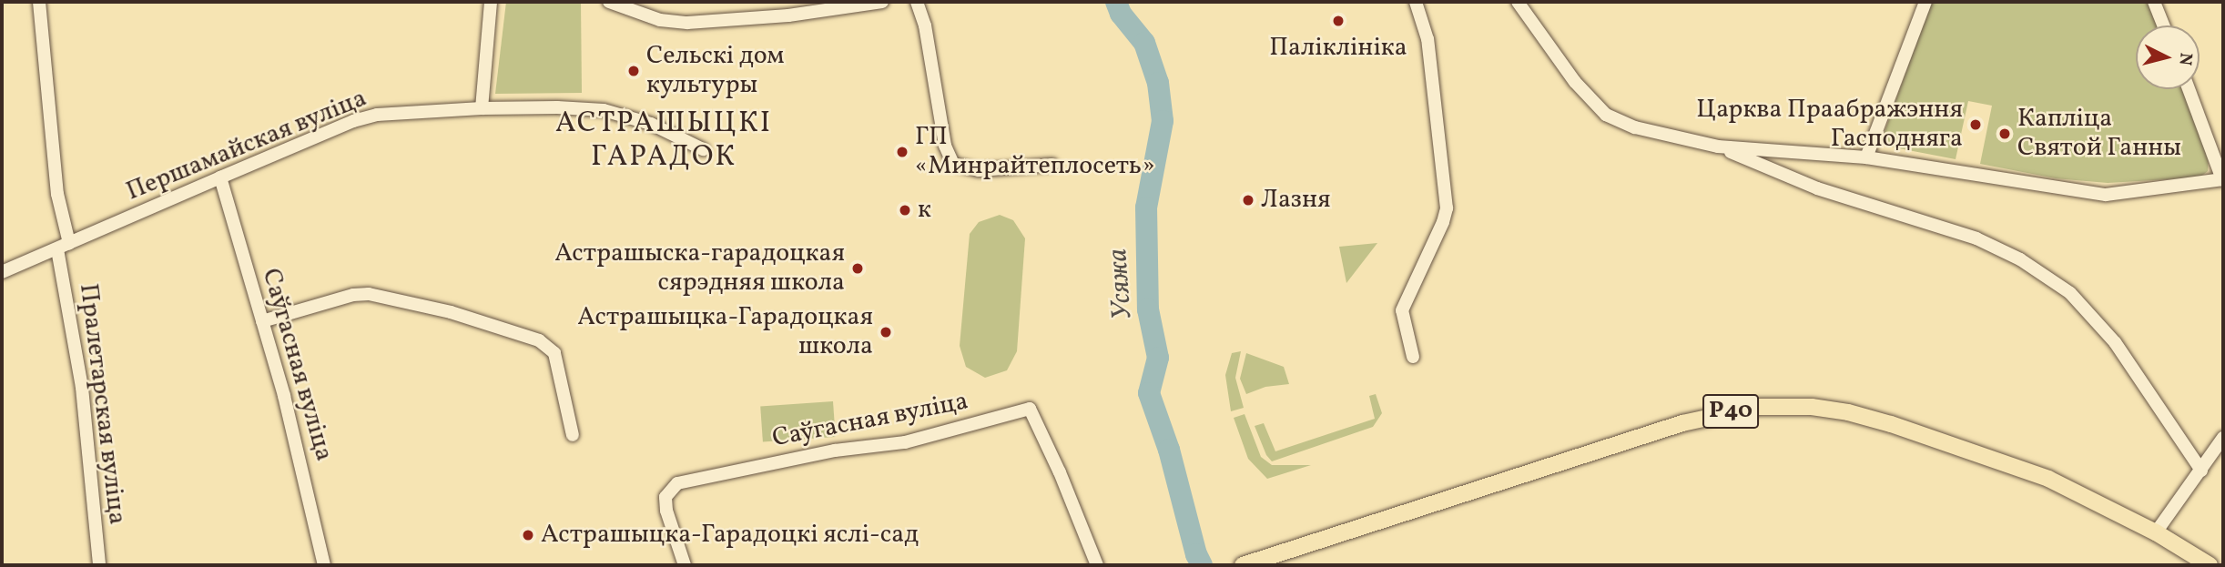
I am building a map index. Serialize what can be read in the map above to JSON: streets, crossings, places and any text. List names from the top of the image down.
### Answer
{
  "streets": {
    "main road": ["Р40"],
    "street": ["Першамайская вуліца", "Саўгасная вуліца", "Пралетарская вуліца"]
  },
  "crossings": [
    ["Першамайская вуліца", "Саўгасная вуліца"],
    ["Першамайская вуліца", "Пралетарская вуліца"]
  ],
  "districts": ["АСТРАШЫЦКІ ГАРАДОК"],
  "water": ["Усяжа"],
  "places": [
    "Паліклініка",
    "Сельскі дом культуры",
    "Царква Праабражэння Гасподняга",
    "Капліца Святой Ганны",
    "ГП «Минрайтеплосеть»",
    "Лазня",
    "к",
    "Астрашыска-гарадоцкая сярэдняя школа",
    "Астрашыцка-Гарадоцкая школа",
    "Астрашыцка-Гарадоцкі яслі-сад"
  ],
  "north": "right"
}
